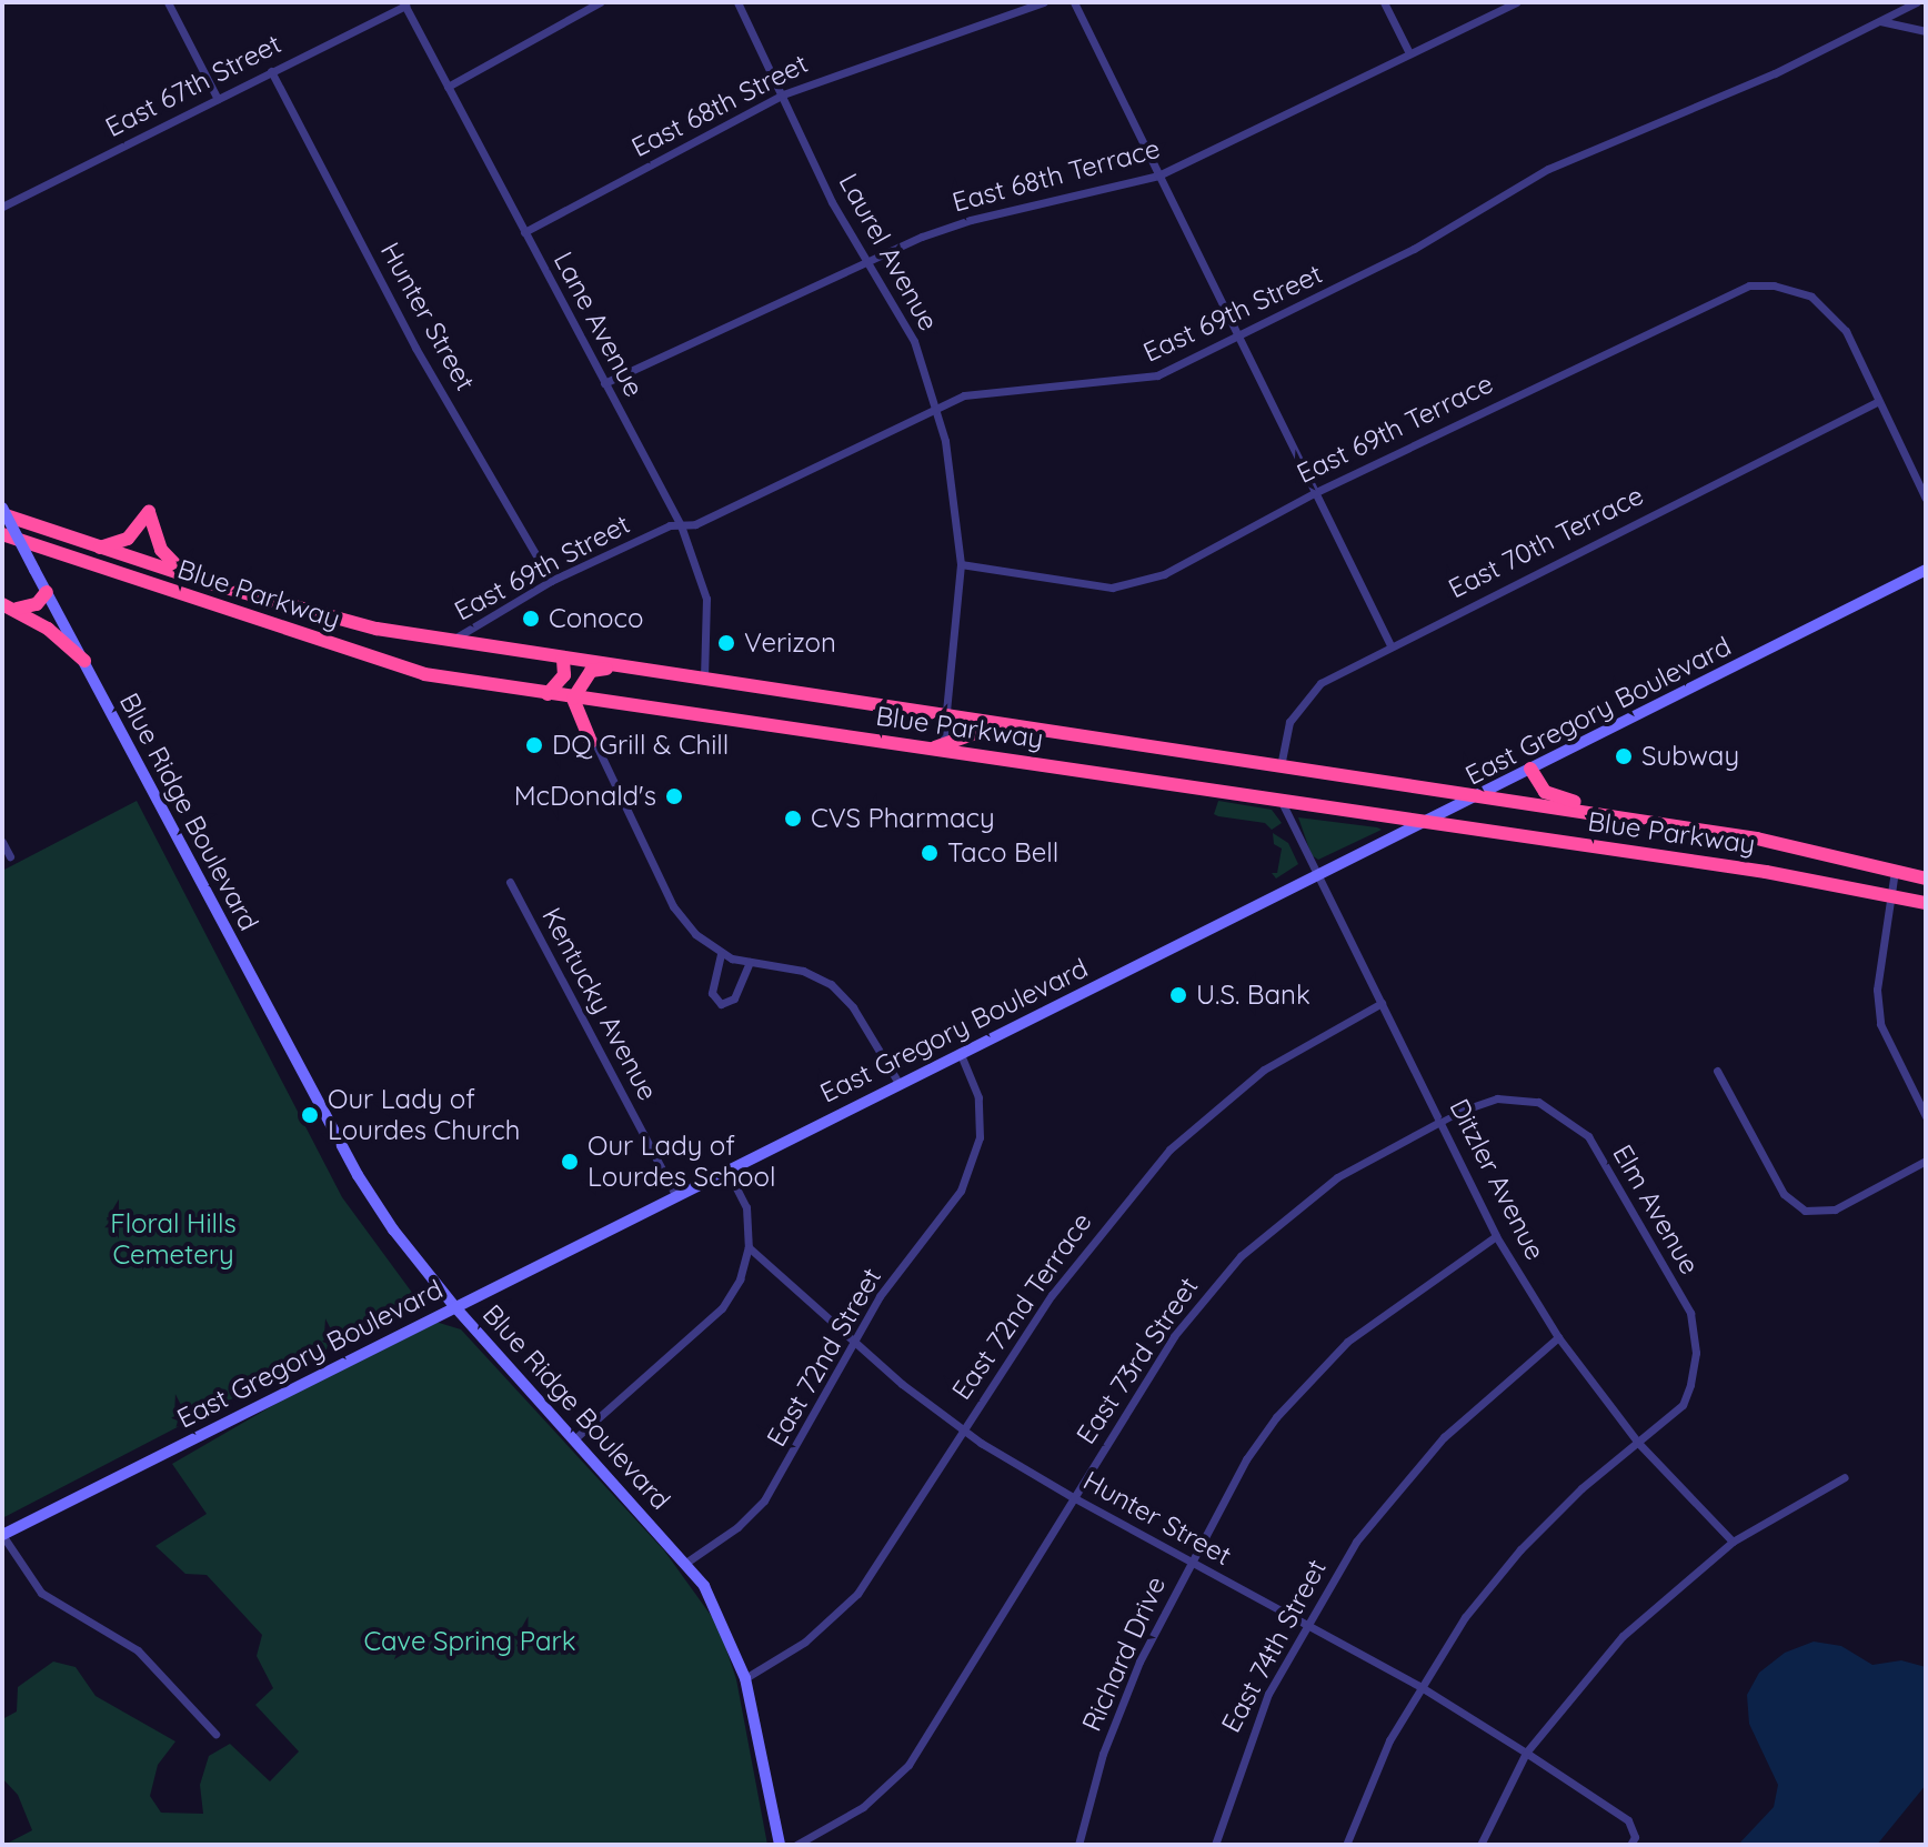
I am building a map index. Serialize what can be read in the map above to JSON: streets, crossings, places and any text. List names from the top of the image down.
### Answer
{
  "streets": {
    "highway": ["Blue Parkway"],
    "main road": ["East Gregory Boulevard", "Blue Ridge Boulevard"],
    "street": [
      "East 67th Street",
      "East 68th Street",
      "East 68th Terrace",
      "Laurel Avenue",
      "East 69th Street",
      "Hunter Street",
      "Lane Avenue",
      "East 69th Terrace",
      "East 70th Terrace",
      "Kentucky Avenue",
      "Ditzler Avenue",
      "Elm Avenue",
      "East 72nd Terrace",
      "East 72nd Street",
      "East 73rd Street",
      "East 74th Street",
      "Richard Drive"
    ]
  },
  "crossings": [
    ["East 67th Street", "Hunter Street"],
    ["East 67th Street", "Lane Avenue"],
    ["East 68th Street", "Laurel Avenue"],
    ["East 68th Street", "Lane Avenue"],
    ["East 68th Terrace", "Laurel Avenue"],
    ["East 68th Terrace", "Lane Avenue"],
    ["Laurel Avenue", "East 69th Street"],
    ["Laurel Avenue", "East 69th Terrace"],
    ["Laurel Avenue", "Blue Parkway"],
    ["East 69th Street", "Hunter Street"],
    ["East 69th Street", "Lane Avenue"],
    ["East 69th Street", "Blue Parkway"],
    ["Hunter Street", "Elm Avenue"],
    ["Hunter Street", "East 72nd Terrace"],
    ["Hunter Street", "East 72nd Street"],
    ["Hunter Street", "East 73rd Street"],
    ["Hunter Street", "East 74th Street"],
    ["Hunter Street", "Richard Drive"],
    ["Lane Avenue", "Blue Parkway"],
    ["East 69th Terrace", "East 70th Terrace"],
    ["East 70th Terrace", "Blue Parkway"],
    ["Blue Parkway", "East Gregory Boulevard"],
    ["Blue Parkway", "Ditzler Avenue"],
    ["East Gregory Boulevard", "Blue Ridge Boulevard"],
    ["East Gregory Boulevard", "Kentucky Avenue"],
    ["East Gregory Boulevard", "Ditzler Avenue"],
    ["East Gregory Boulevard", "East 72nd Street"],
    ["Blue Ridge Boulevard", "East 72nd Terrace"],
    ["Blue Ridge Boulevard", "East 72nd Street"],
    ["Ditzler Avenue", "Elm Avenue"],
    ["Ditzler Avenue", "East 72nd Terrace"],
    ["Ditzler Avenue", "East 73rd Street"],
    ["Ditzler Avenue", "East 74th Street"],
    ["Ditzler Avenue", "Richard Drive"],
    ["Elm Avenue", "East 73rd Street"]
  ],
  "parks": ["Floral Hills Cemetery", "Cave Spring Park"],
  "places": [
    "Conoco",
    "Verizon",
    "DQ Grill & Chill",
    "Subway",
    "McDonald's",
    "CVS Pharmacy",
    "Taco Bell",
    "U.S. Bank",
    "Our Lady of Lourdes Church",
    "Our Lady of Lourdes School"
  ]
}
